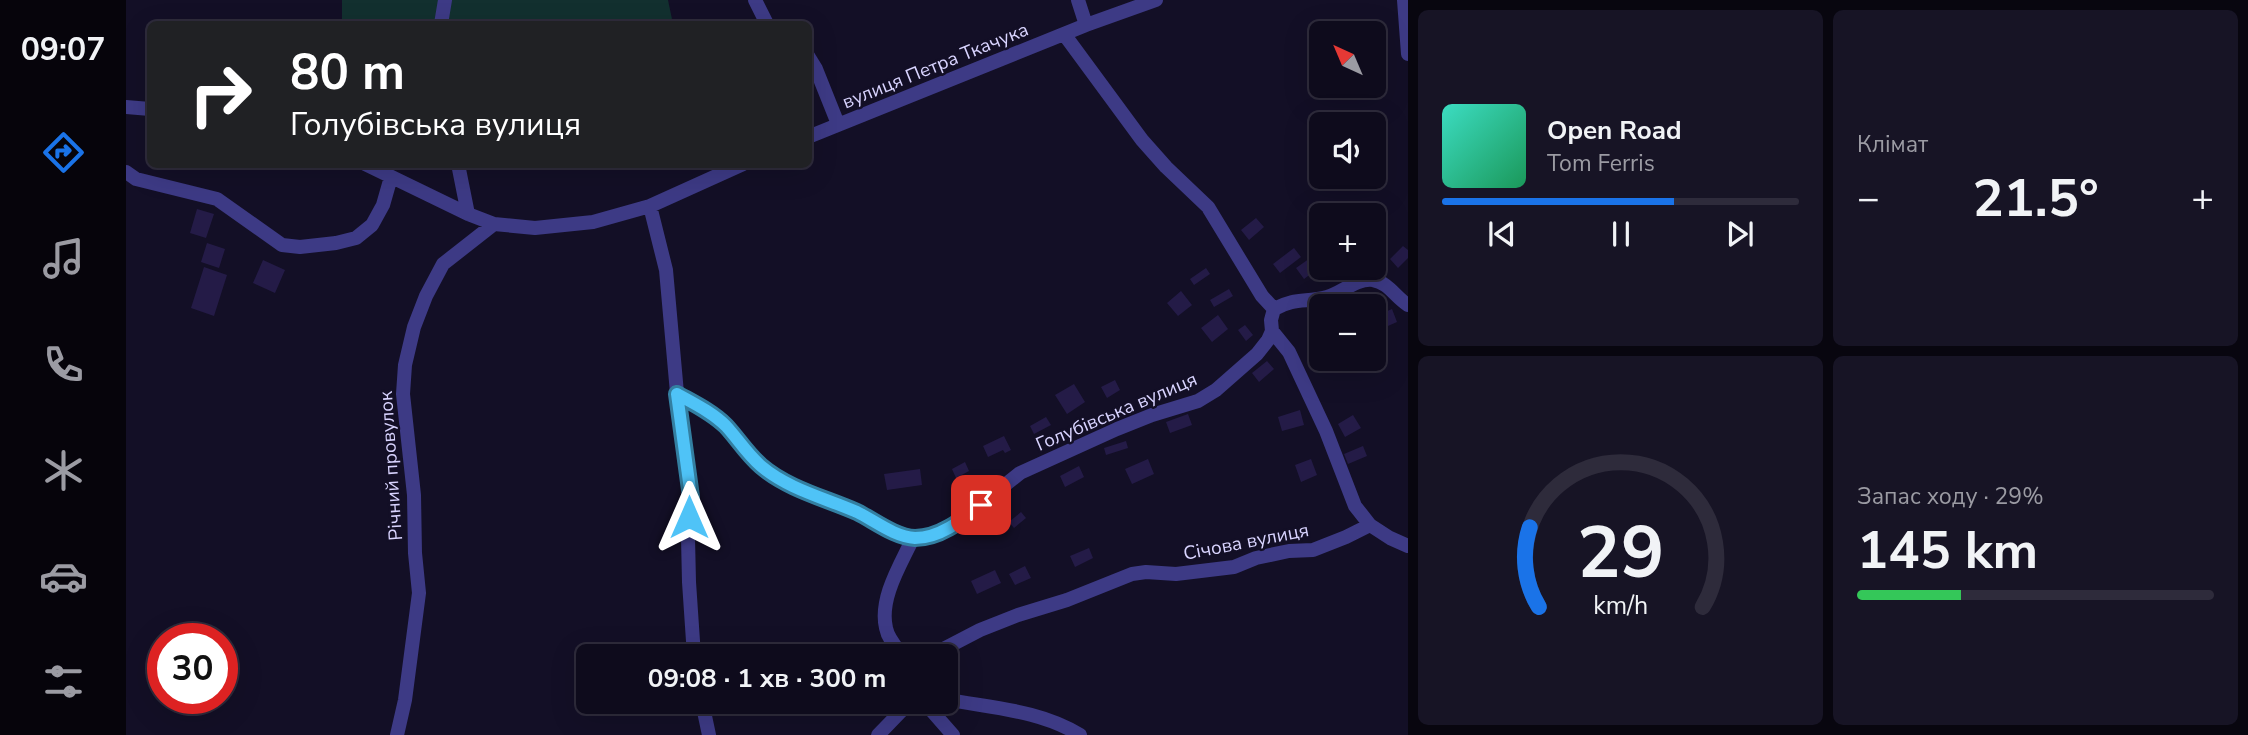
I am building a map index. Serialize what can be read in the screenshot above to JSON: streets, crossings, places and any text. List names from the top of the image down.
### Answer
{
  "streets": {
    "street": [
      "вулиця Петра Ткачука",
      "Голубівська вулиця",
      "Річний провулок",
      "Січова вулиця"
    ]
  },
  "north": "top left",
  "page": {
    "tabs": "09:07",
    "tile": [
      "Клімат",
      ["Запас ходу · 29%", "145 km"]
    ],
    "map_buttons": ["+", "−"],
    "turn": ["80 m", "Голубівська вулиця"],
    "song": ["Open Road", "Tom Ferris"],
    "heat": ["−", "21.5°", "+"],
    "limit": "30",
    "trip": "09:08 · 1 хв · 300 m",
    "gauge": ["29", "km/h"]
  }
}
